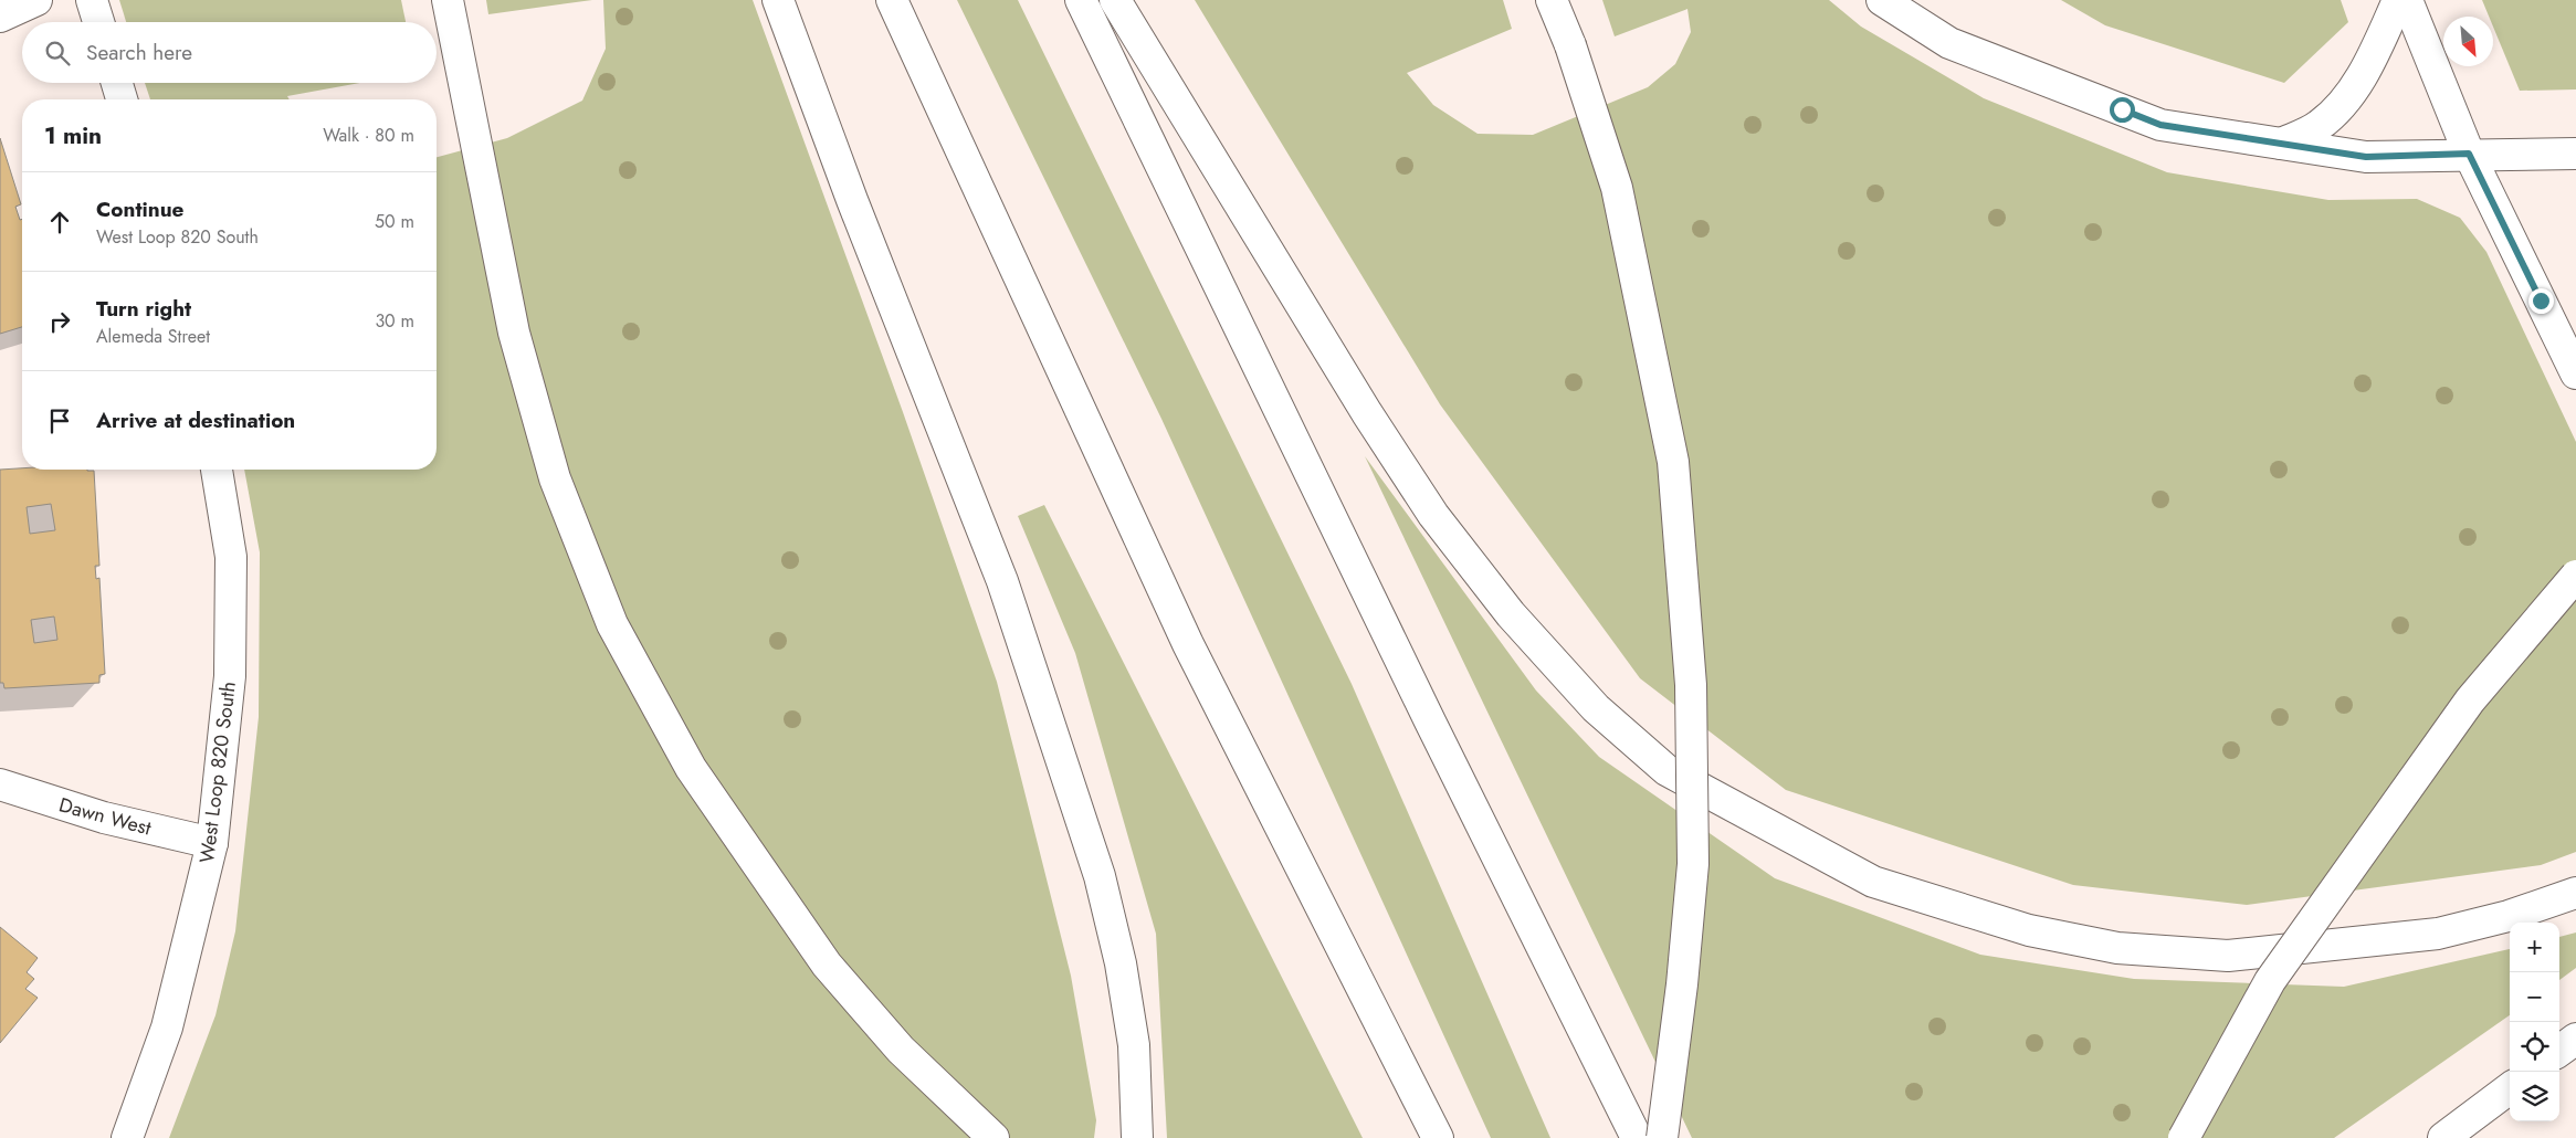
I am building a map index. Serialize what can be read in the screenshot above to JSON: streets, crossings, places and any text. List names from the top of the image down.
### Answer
{
  "streets": {
    "main road": ["West Loop 820 South", "Dawn West"]
  },
  "crossings": [
    ["West Loop 820 South", "Dawn West"]
  ],
  "north": "bottom right",
  "page": {
    "search": "Search here",
    "heading": ["1 min", "Walk · 80 m"],
    "list": [
      ["Continue", "West Loop 820 South", "50 m"],
      ["Turn right", "Alemeda Street", "30 m"],
      "Arrive at destination"
    ],
    "map_buttons": ["+", "−"]
  }
}
